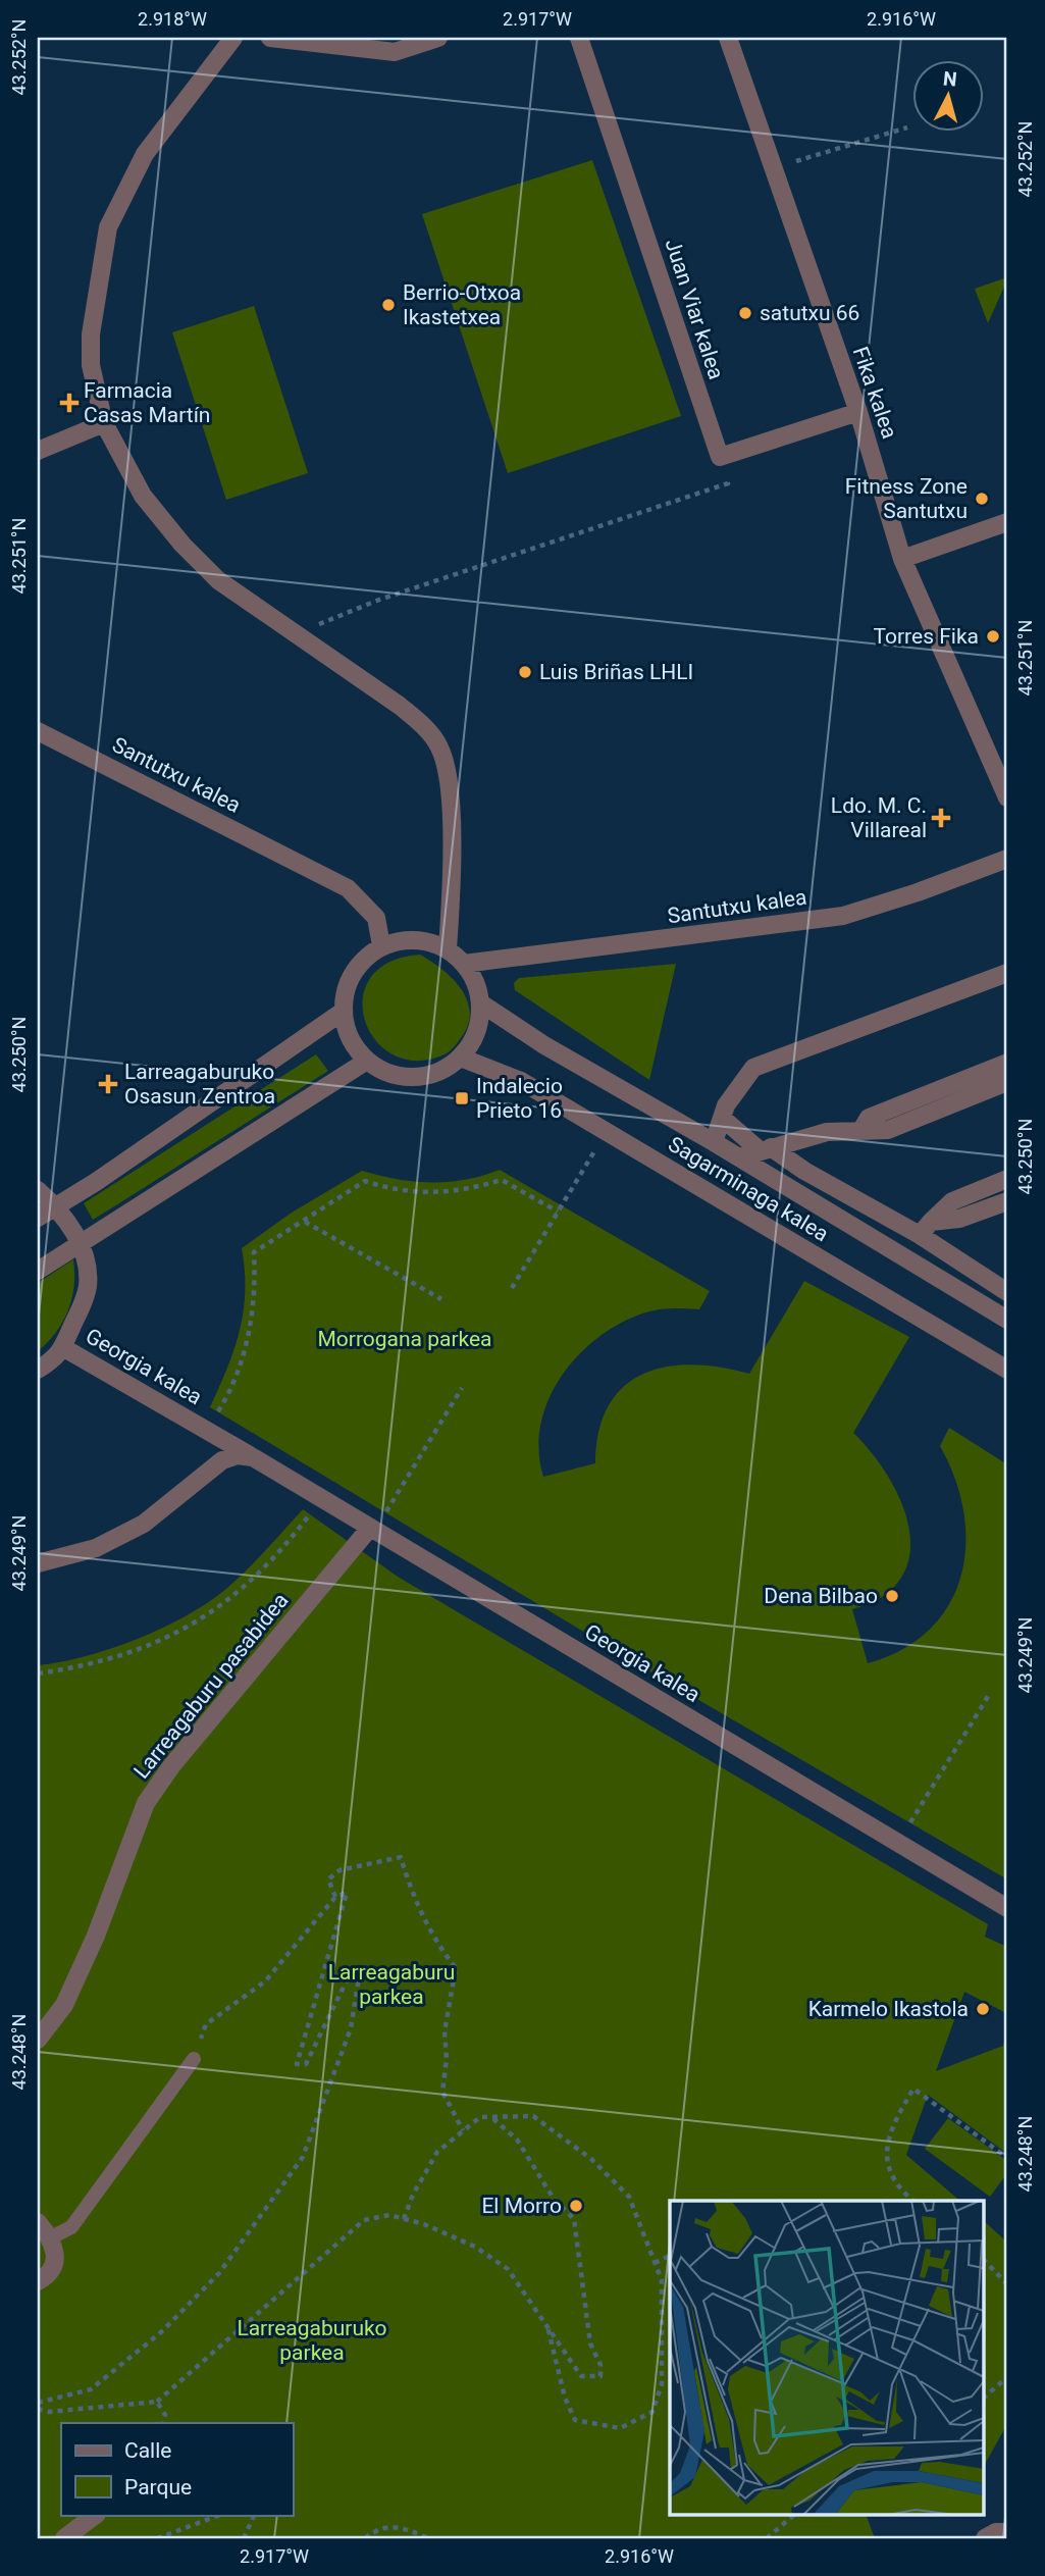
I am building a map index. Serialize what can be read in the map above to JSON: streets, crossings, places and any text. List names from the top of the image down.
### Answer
{
  "streets": {
    "street": [
      "Juan Viar kalea",
      "Fika kalea",
      "Santutxu kalea",
      "Sagarminaga kalea",
      "Georgia kalea",
      "Larreagaburu pasabidea"
    ]
  },
  "crossings": [
    ["Santutxu kalea", "Sagarminaga kalea"],
    ["Georgia kalea", "Larreagaburu pasabidea"]
  ],
  "parks": ["Morrogana parkea", "Larreagaburu parkea", "Larreagaburuko parkea"],
  "places": {
    "other": [
      "Berrio-Otxoa Ikastetxea",
      "satutxu 66",
      "Fitness Zone Santutxu",
      "Torres Fika",
      "Luis Briñas LHLI",
      "Dena Bilbao",
      "Karmelo Ikastola",
      "El Morro"
    ],
    "health": ["Farmacia Casas Martín", "Ldo. M. C. Villareal", "Larreagaburuko Osasun Zentroa"],
    "transit": ["Indalecio Prieto 16"]
  },
  "legend": ["Calle", "Parque"],
  "north": "top",
  "coordinates": [
    "2.918°W",
    "2.917°W",
    "2.916°W",
    "43.252°N",
    "43.251°N",
    "43.250°N",
    "43.249°N",
    "43.248°N"
  ]
}
